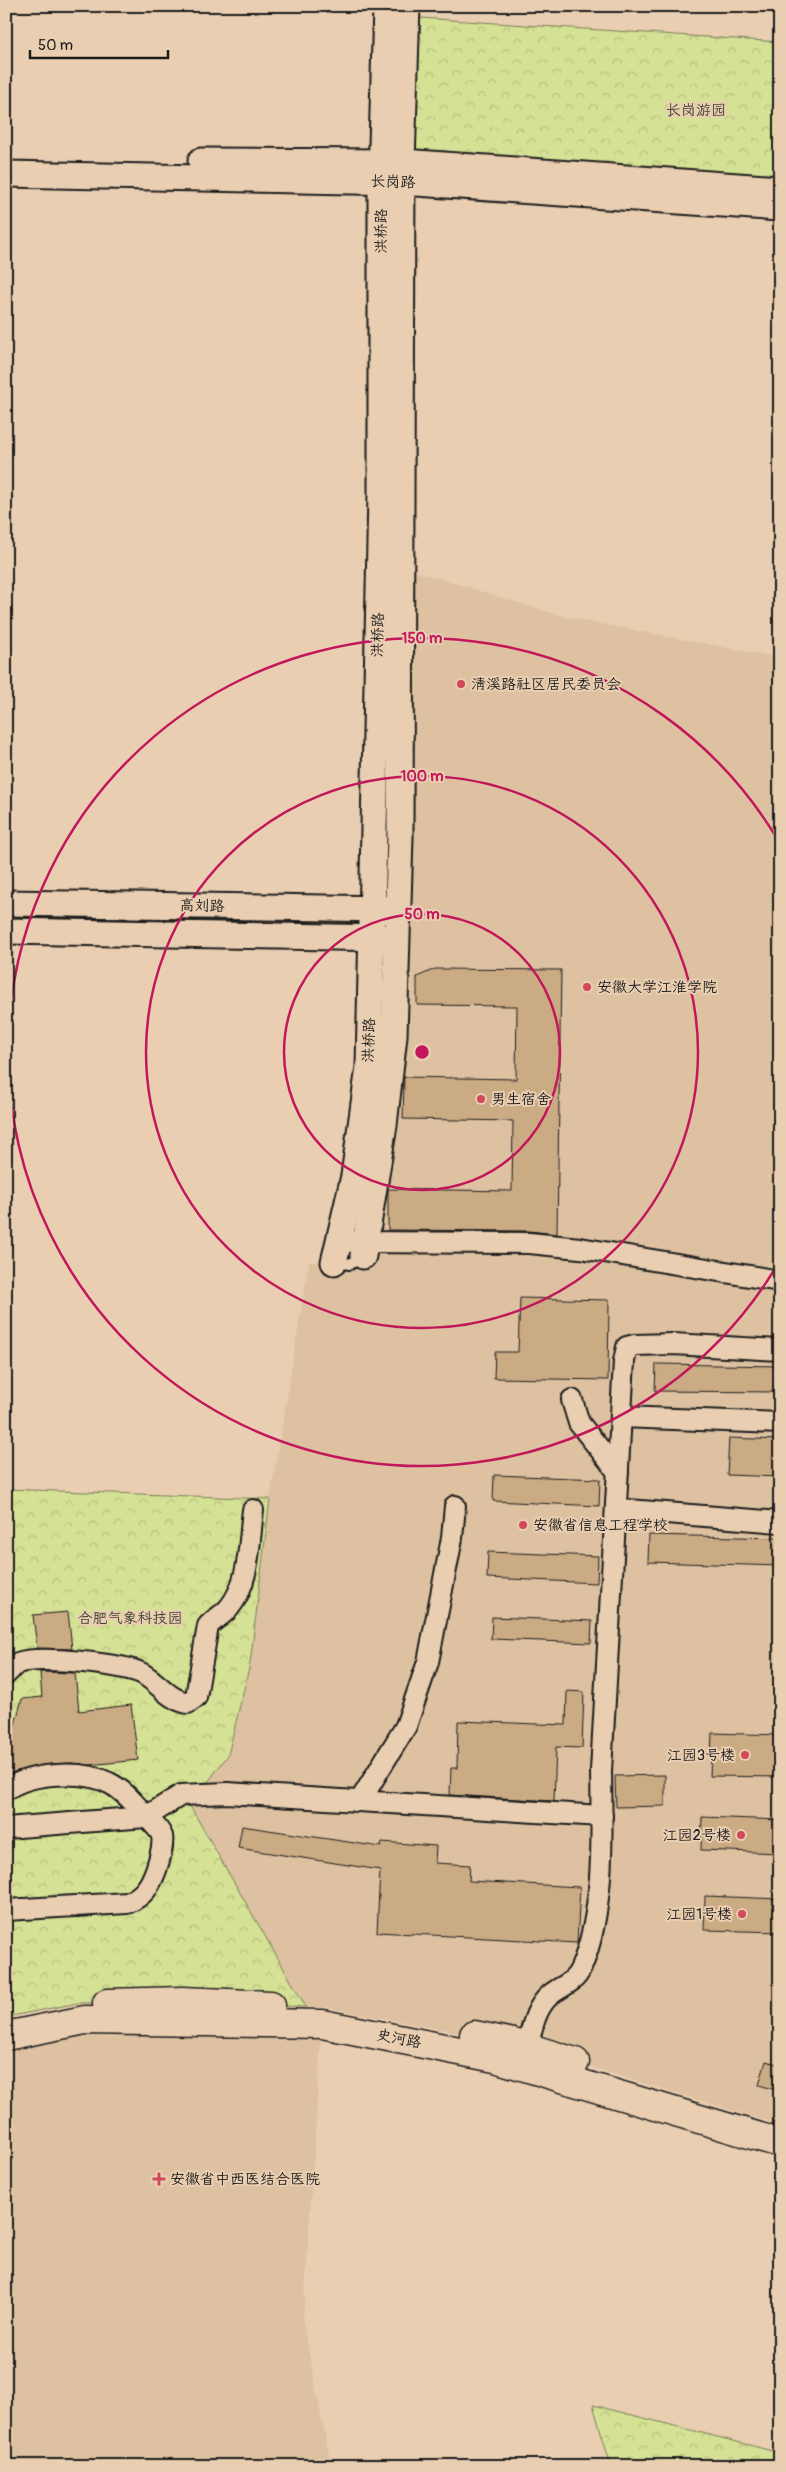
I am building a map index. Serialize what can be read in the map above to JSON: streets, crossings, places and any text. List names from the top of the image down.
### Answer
{
  "streets": {
    "main road": ["史河路"],
    "street": ["长岗路", "洪桥路", "高刘路"]
  },
  "crossings": [
    ["长岗路", "洪桥路"],
    ["洪桥路", "高刘路"]
  ],
  "parks": ["长岗游园", "合肥气象科技园"],
  "places": {
    "other": [
      "清溪路社区居民委员会",
      "安徽大学江淮学院",
      "男生宿舍",
      "安徽省信息工程学校",
      "江园3号楼",
      "江园2号楼",
      "江园1号楼"
    ],
    "health": ["安徽省中西医结合医院"]
  },
  "scale_bar": "50 m",
  "rings": ["150 m", "100 m", "50 m"]
}
